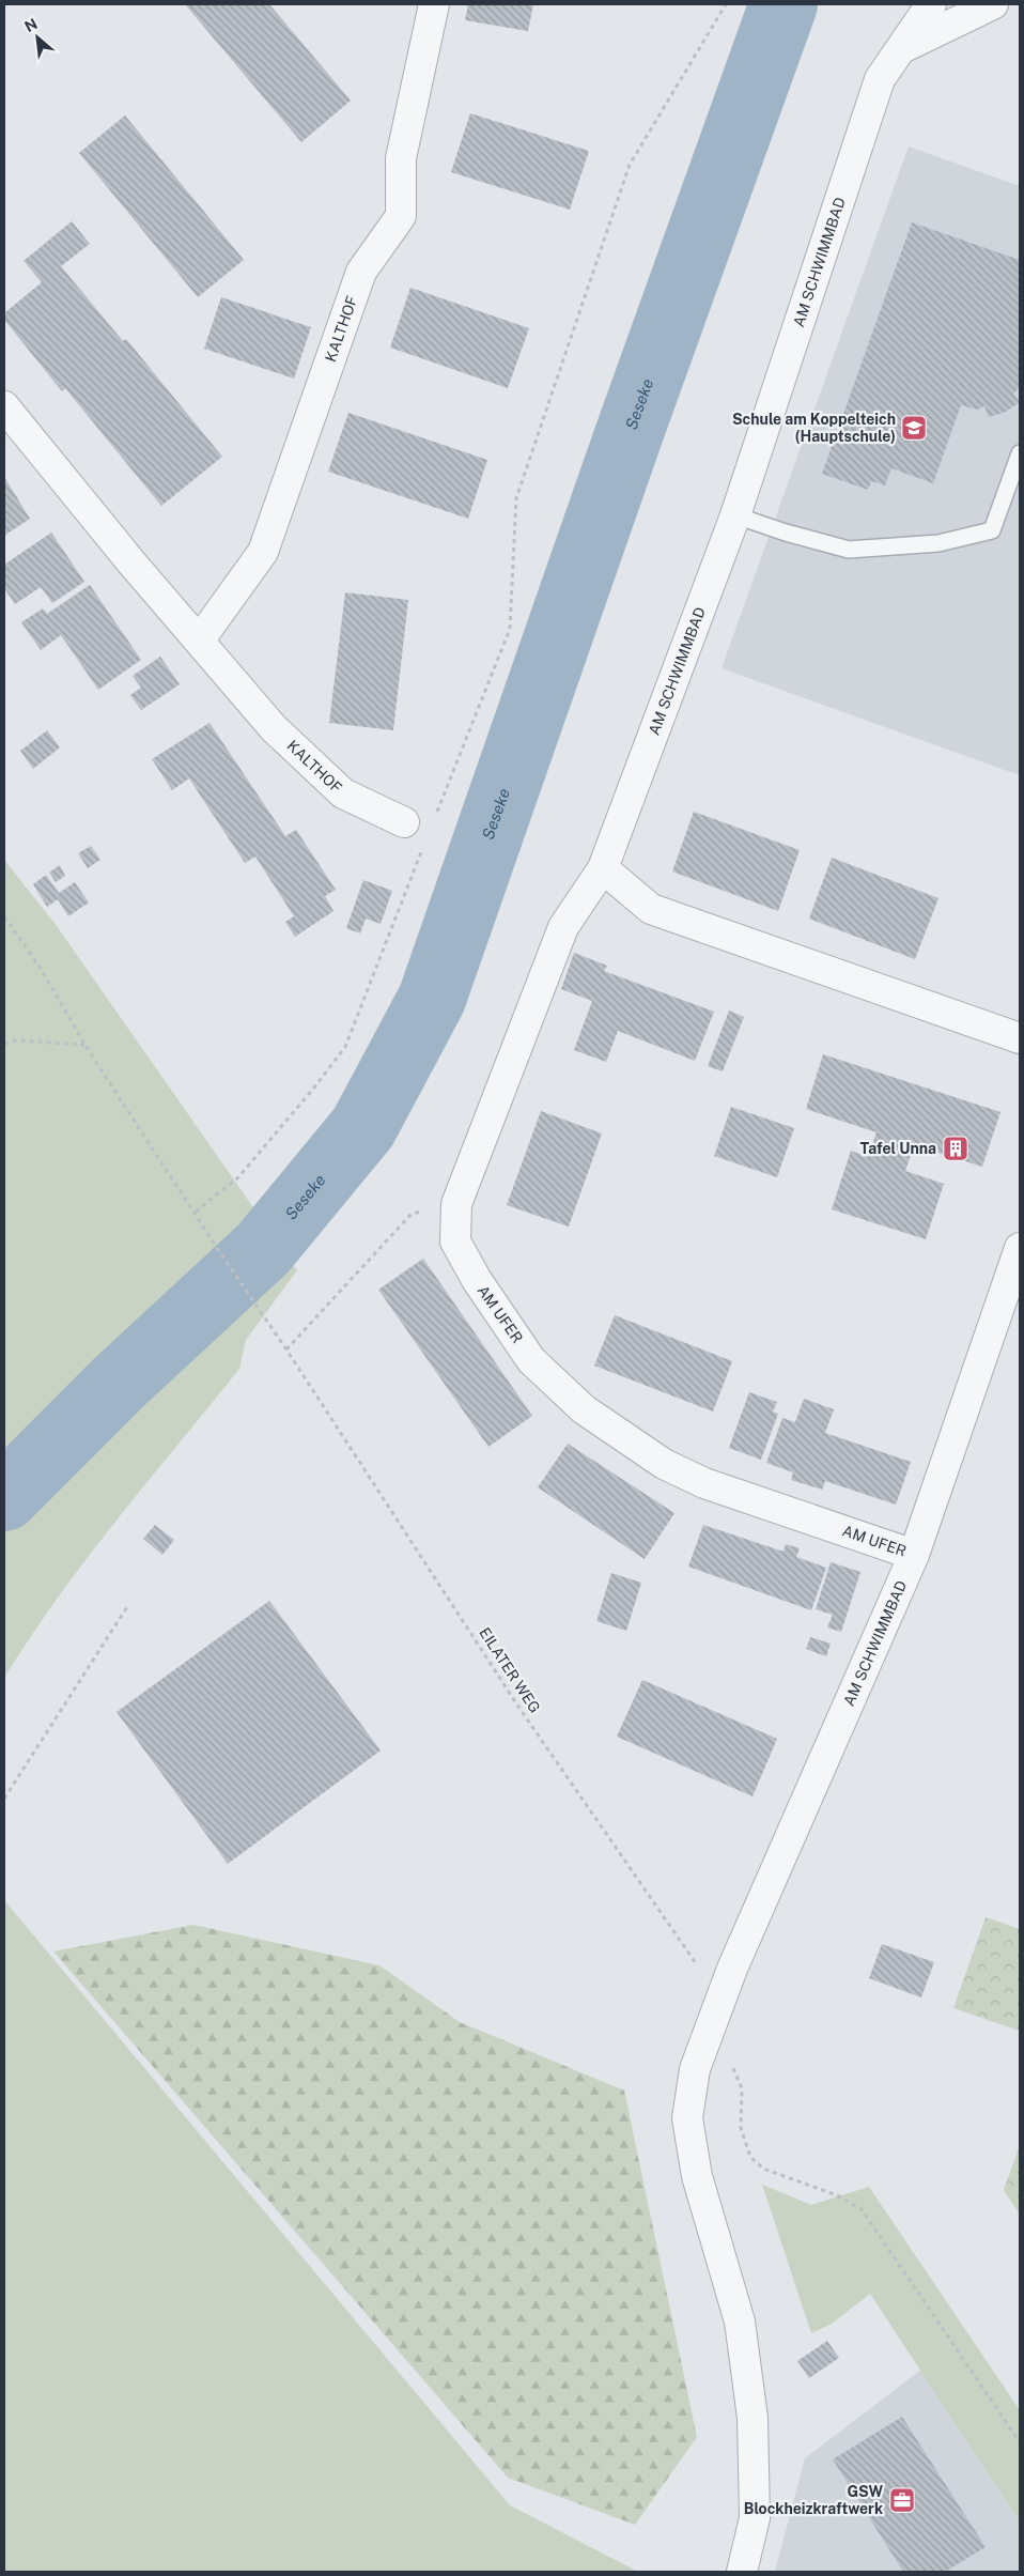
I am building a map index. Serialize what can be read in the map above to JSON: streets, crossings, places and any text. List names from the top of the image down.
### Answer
{
  "streets": {
    "street": ["AM SCHWIMMBAD", "KALTHOF", "AM UFER"],
    "path": ["EILATER WEG"]
  },
  "crossings": [
    ["AM SCHWIMMBAD", "AM UFER"],
    ["AM SCHWIMMBAD", "EILATER WEG"]
  ],
  "water": ["Seseke"],
  "places": {
    "school or university": ["Schule am Koppelteich (Hauptschule)"],
    "building": ["Tafel Unna"],
    "office": ["GSW Blockheizkraftwerk"]
  },
  "north": "top left"
}
